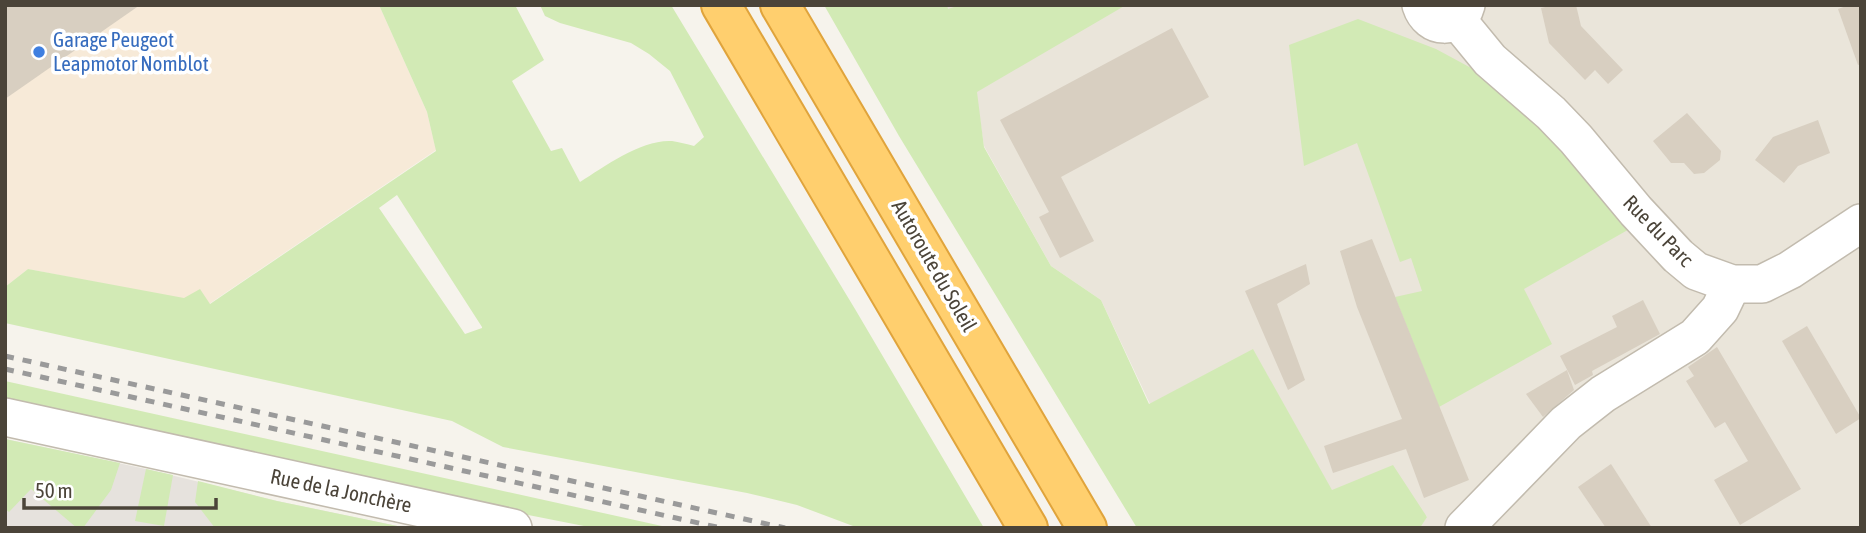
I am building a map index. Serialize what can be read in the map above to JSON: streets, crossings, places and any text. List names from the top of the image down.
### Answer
{
  "streets": {
    "highway": ["Autoroute du Soleil"],
    "street": ["Rue du Parc", "Rue de la Jonchère"]
  },
  "places": ["Garage Peugeot Leapmotor Nomblot"],
  "scale_bar": "50 m"
}
